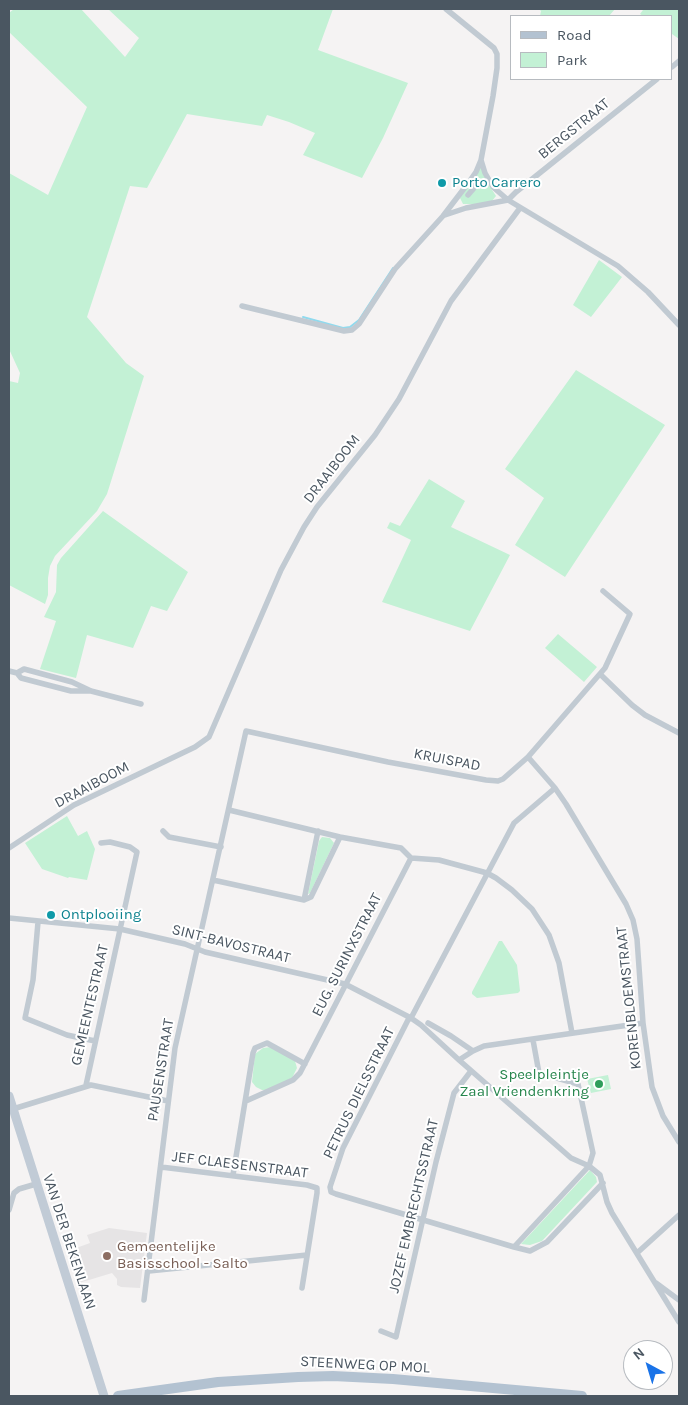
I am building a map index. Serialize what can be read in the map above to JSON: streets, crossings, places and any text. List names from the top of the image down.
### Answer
{
  "streets": {
    "main road": ["STEENWEG OP MOL"],
    "street": [
      "BERGSTRAAT",
      "DRAAIBOOM",
      "KRUISPAD",
      "SINT-BAVOSTRAAT",
      "EUG. SURINXSTRAAT",
      "KORENBLOEMSTRAAT",
      "GEMEENTESTRAAT",
      "PAUSENSTRAAT",
      "PETRUS DIELSSTRAAT",
      "JEF CLAESENSTRAAT",
      "JOZEF EMBRECHTSSTRAAT",
      "VAN DER BEKENLAAN"
    ]
  },
  "crossings": [
    ["KRUISPAD", "KORENBLOEMSTRAAT"],
    ["KRUISPAD", "PAUSENSTRAAT"],
    ["SINT-BAVOSTRAAT", "EUG. SURINXSTRAAT"],
    ["SINT-BAVOSTRAAT", "GEMEENTESTRAAT"],
    ["SINT-BAVOSTRAAT", "PAUSENSTRAAT"],
    ["SINT-BAVOSTRAAT", "PETRUS DIELSSTRAAT"],
    ["SINT-BAVOSTRAAT", "JOZEF EMBRECHTSSTRAAT"],
    ["KORENBLOEMSTRAAT", "PETRUS DIELSSTRAAT"],
    ["PAUSENSTRAAT", "JEF CLAESENSTRAAT"],
    ["PETRUS DIELSSTRAAT", "JOZEF EMBRECHTSSTRAAT"]
  ],
  "places": [
    "Porto Carrero",
    "Ontplooiing",
    "Speelpleintje Zaal Vriendenkring",
    "Gemeentelijke Basisschool - Salto"
  ],
  "legend": ["Road", "Park"],
  "north": "top left"
}
